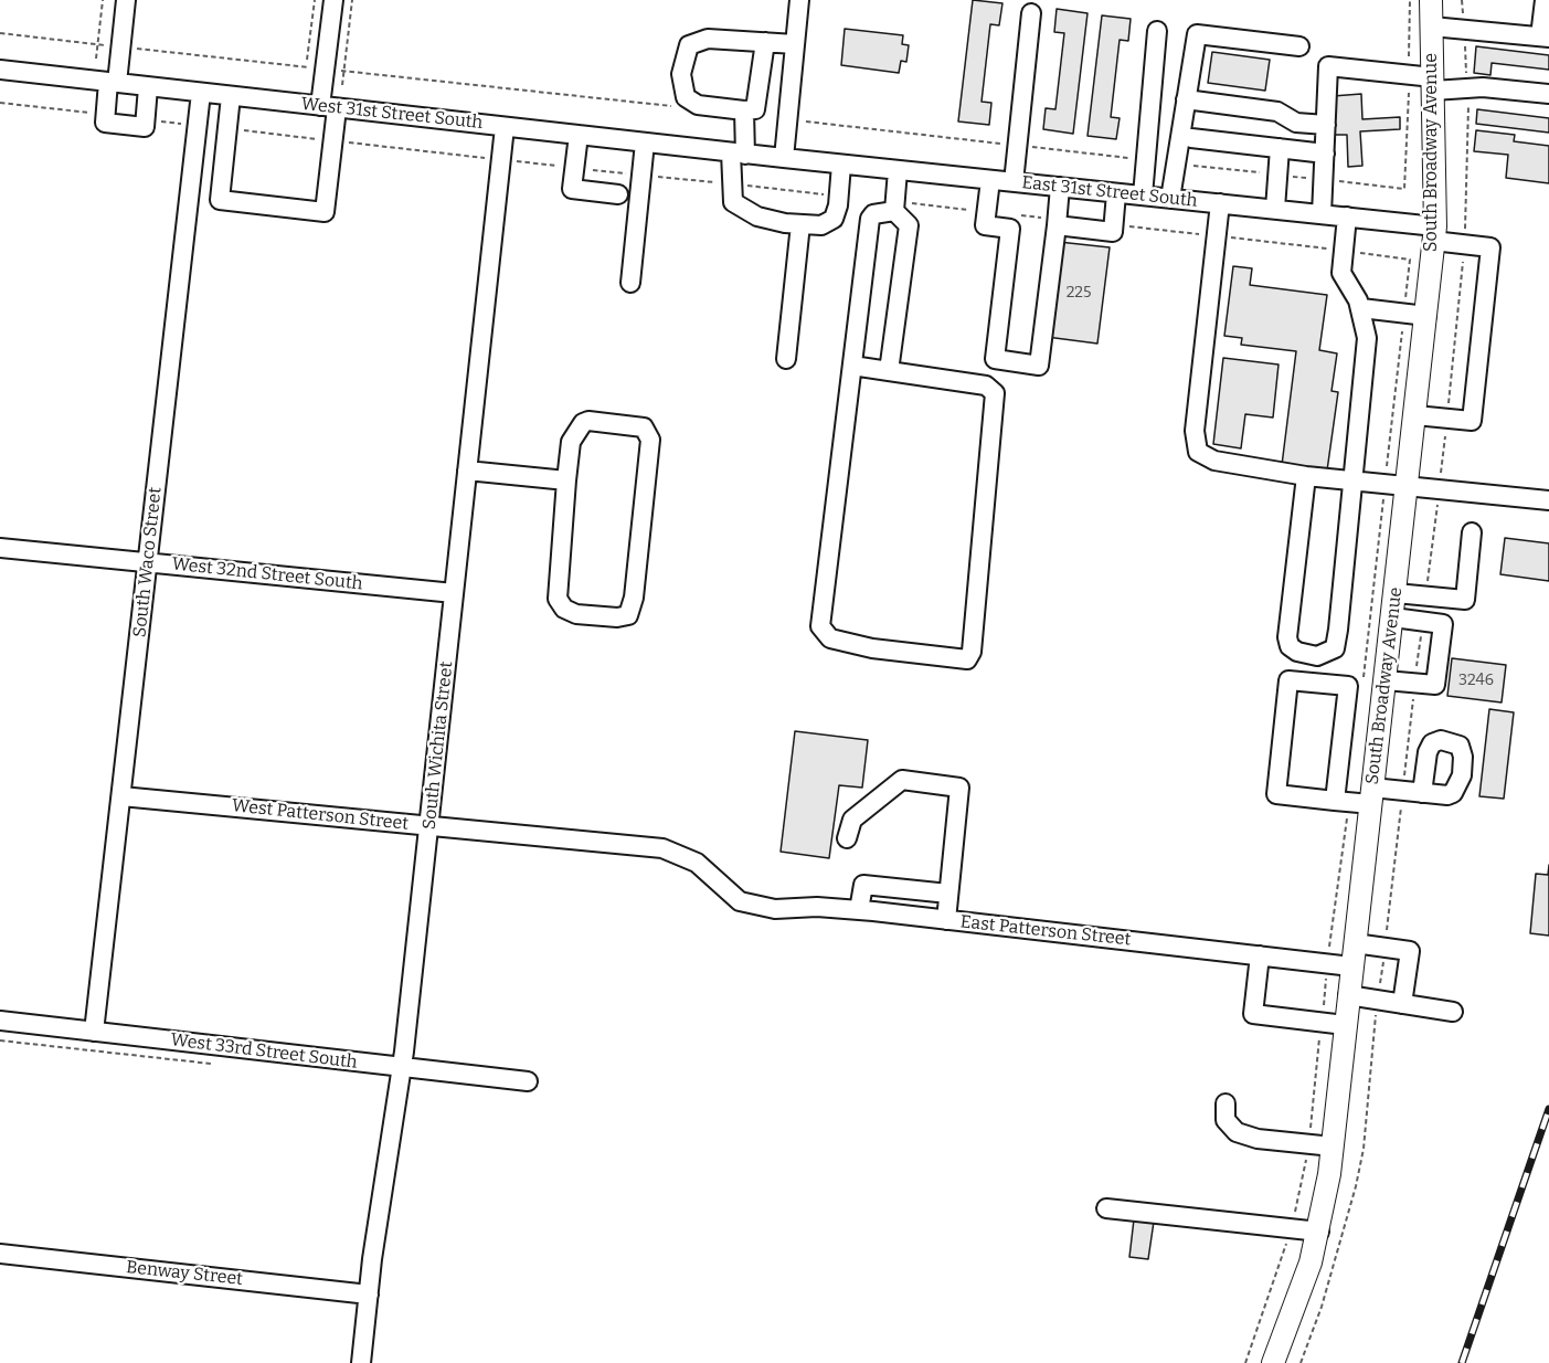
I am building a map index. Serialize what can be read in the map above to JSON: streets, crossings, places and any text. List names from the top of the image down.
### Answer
{
  "streets": {
    "main road": ["South Broadway Avenue"],
    "street": [
      "West 31st Street South",
      "East 31st Street South",
      "South Waco Street",
      "West 32nd Street South",
      "South Wichita Street",
      "West Patterson Street",
      "East Patterson Street",
      "West 33rd Street South",
      "Benway Street"
    ]
  },
  "crossings": [
    ["West 31st Street South", "East 31st Street South"],
    ["West 31st Street South", "South Waco Street"],
    ["West 31st Street South", "South Wichita Street"],
    ["South Broadway Avenue", "East 31st Street South"],
    ["South Broadway Avenue", "East Patterson Street"],
    ["South Waco Street", "West 32nd Street South"],
    ["South Waco Street", "West Patterson Street"],
    ["South Waco Street", "West 33rd Street South"],
    ["West 32nd Street South", "South Wichita Street"],
    ["South Wichita Street", "West Patterson Street"],
    ["South Wichita Street", "West 33rd Street South"],
    ["South Wichita Street", "Benway Street"],
    ["West Patterson Street", "East Patterson Street"]
  ],
  "house_numbers": ["225", "3246"]
}
